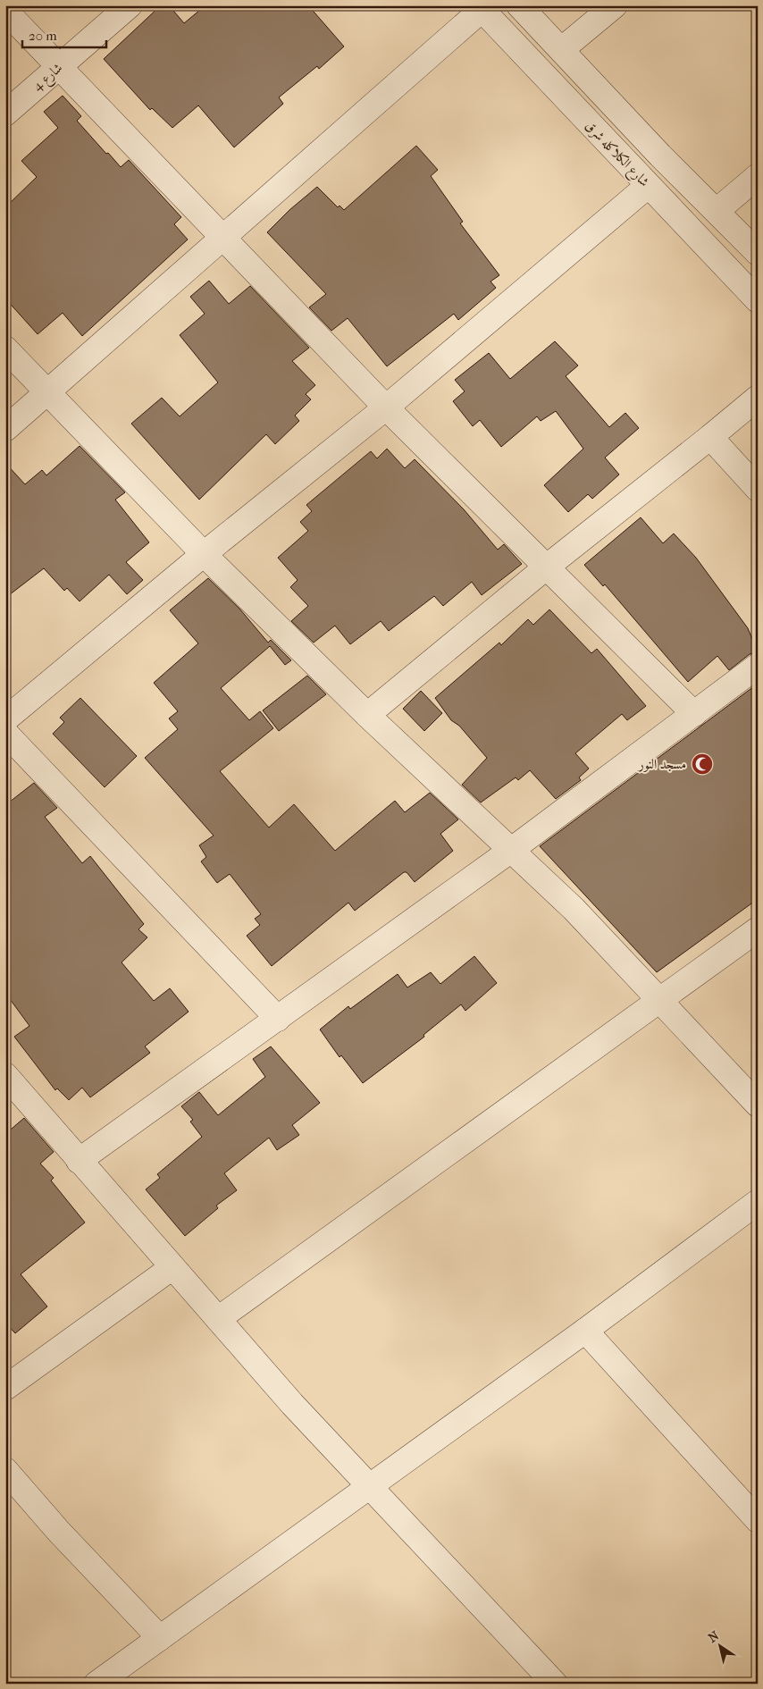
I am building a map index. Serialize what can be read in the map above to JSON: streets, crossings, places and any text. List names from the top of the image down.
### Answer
{
  "streets": {
    "street": ["شارع 4", "شارع الكلاكله شرق"]
  },
  "places": {
    "mosque": ["مسجد النور"]
  },
  "scale_bar": "20 m",
  "north": "top left"
}
